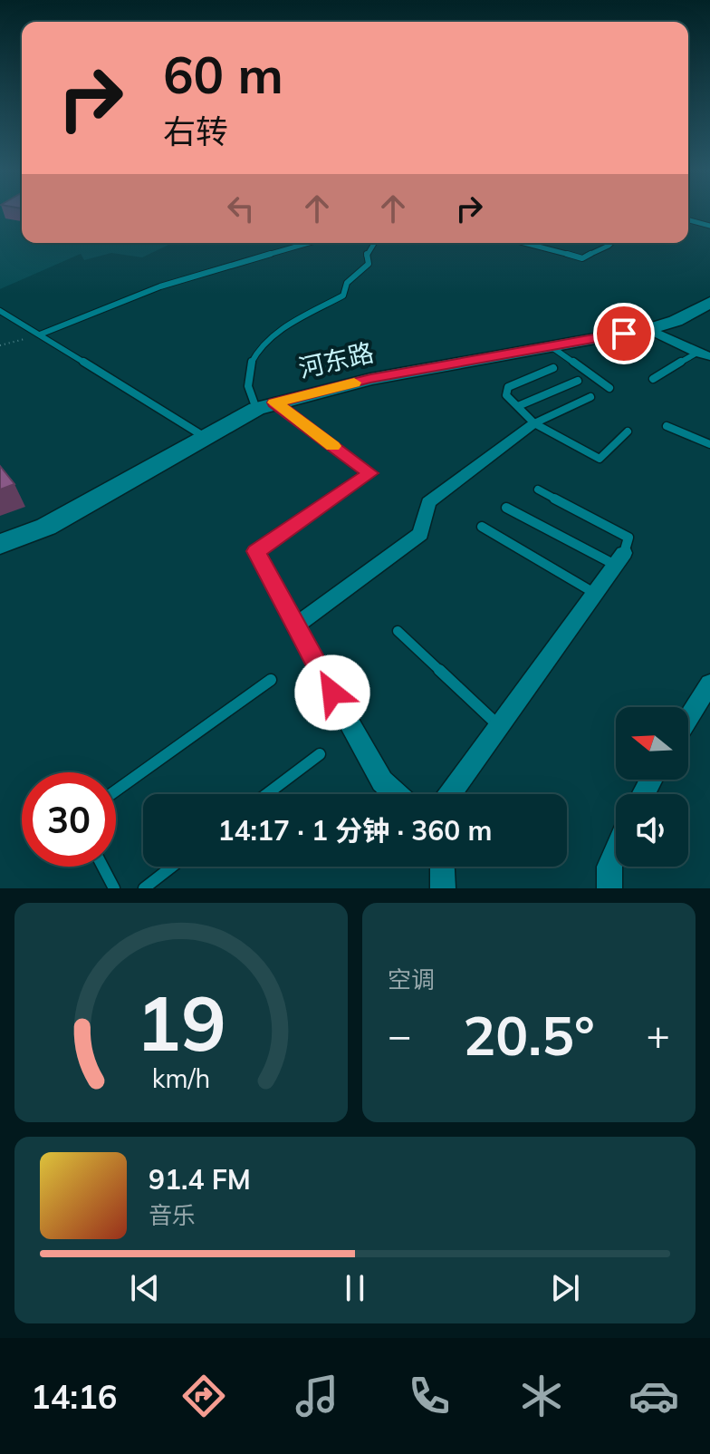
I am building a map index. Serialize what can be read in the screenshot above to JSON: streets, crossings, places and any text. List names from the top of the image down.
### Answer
{
  "streets": {
    "main road": ["河东路"]
  },
  "north": "left",
  "page": {
    "turn": ["60 m", "右转"],
    "limit": "30",
    "trip": "14:17 · 1 分钟 · 360 m",
    "tile": "空调",
    "heat": ["−", "20.5°", "+"],
    "song": ["91.4 FM", "音乐"],
    "tabs": "14:16",
    "gauge": ["19", "km/h"]
  }
}
